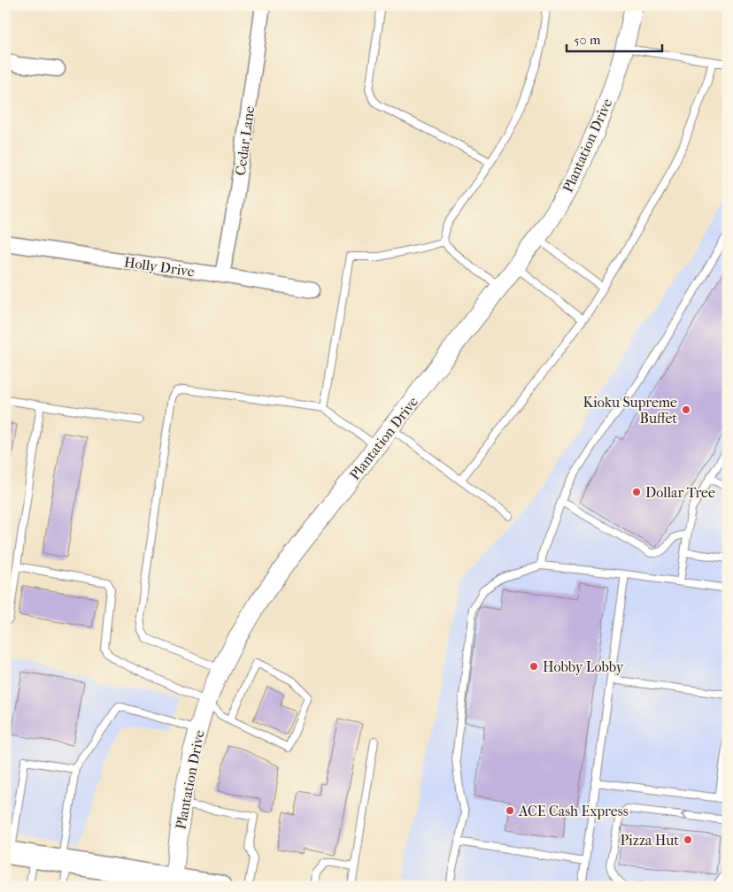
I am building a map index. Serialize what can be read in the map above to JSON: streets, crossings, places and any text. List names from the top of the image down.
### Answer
{
  "streets": {
    "street": ["Cedar Lane", "Plantation Drive", "Holly Drive"]
  },
  "crossings": [
    ["Cedar Lane", "Holly Drive"]
  ],
  "places": [
    "Kioku Supreme Buffet",
    "Dollar Tree",
    "Hobby Lobby",
    "ACE Cash Express",
    "Pizza Hut"
  ],
  "scale_bar": "50 m"
}
